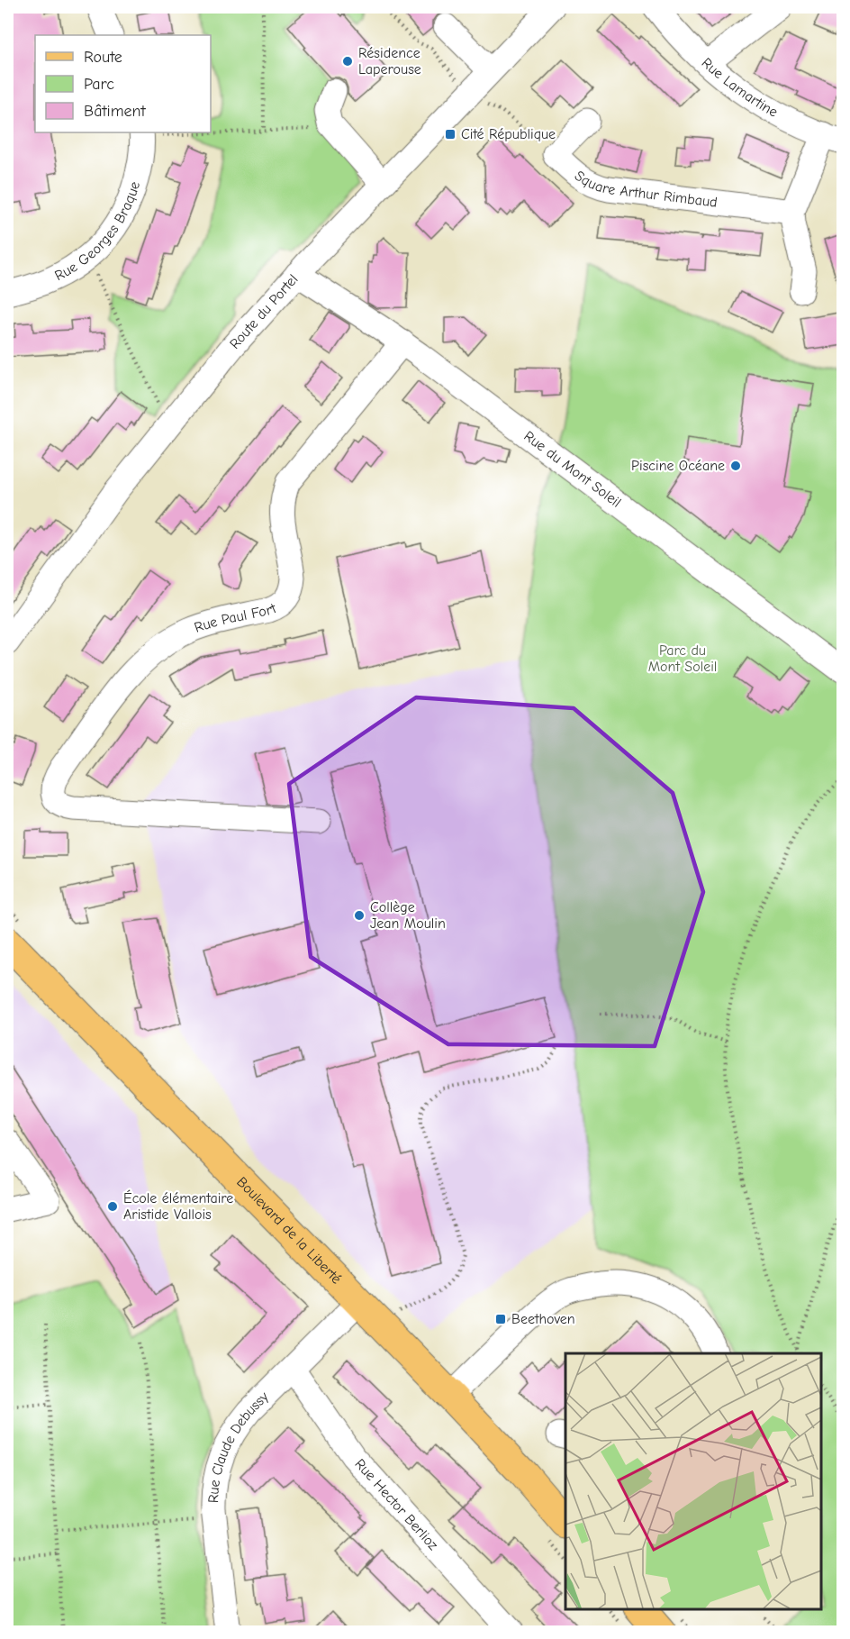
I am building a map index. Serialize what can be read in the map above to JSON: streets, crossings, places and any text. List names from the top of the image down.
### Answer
{
  "streets": {
    "main road": ["Boulevard de la Liberté"],
    "street": [
      "Rue Lamartine",
      "Square Arthur Rimbaud",
      "Rue Georges Braque",
      "Route du Portel",
      "Rue du Mont Soleil",
      "Rue Paul Fort",
      "Rue Claude Debussy",
      "Rue Hector Berlioz"
    ]
  },
  "crossings": [
    ["Route du Portel", "Rue du Mont Soleil"],
    ["Rue du Mont Soleil", "Rue Paul Fort"],
    ["Boulevard de la Liberté", "Rue Claude Debussy"],
    ["Rue Claude Debussy", "Rue Hector Berlioz"]
  ],
  "parks": ["Parc du Mont Soleil"],
  "places": {
    "other": [
      "Résidence Laperouse",
      "Piscine Océane",
      "Collège Jean Moulin",
      "École élémentaire Aristide Vallois"
    ],
    "transit": ["Cité République", "Beethoven"]
  },
  "legend": ["Route", "Parc", "Bâtiment"]
}
